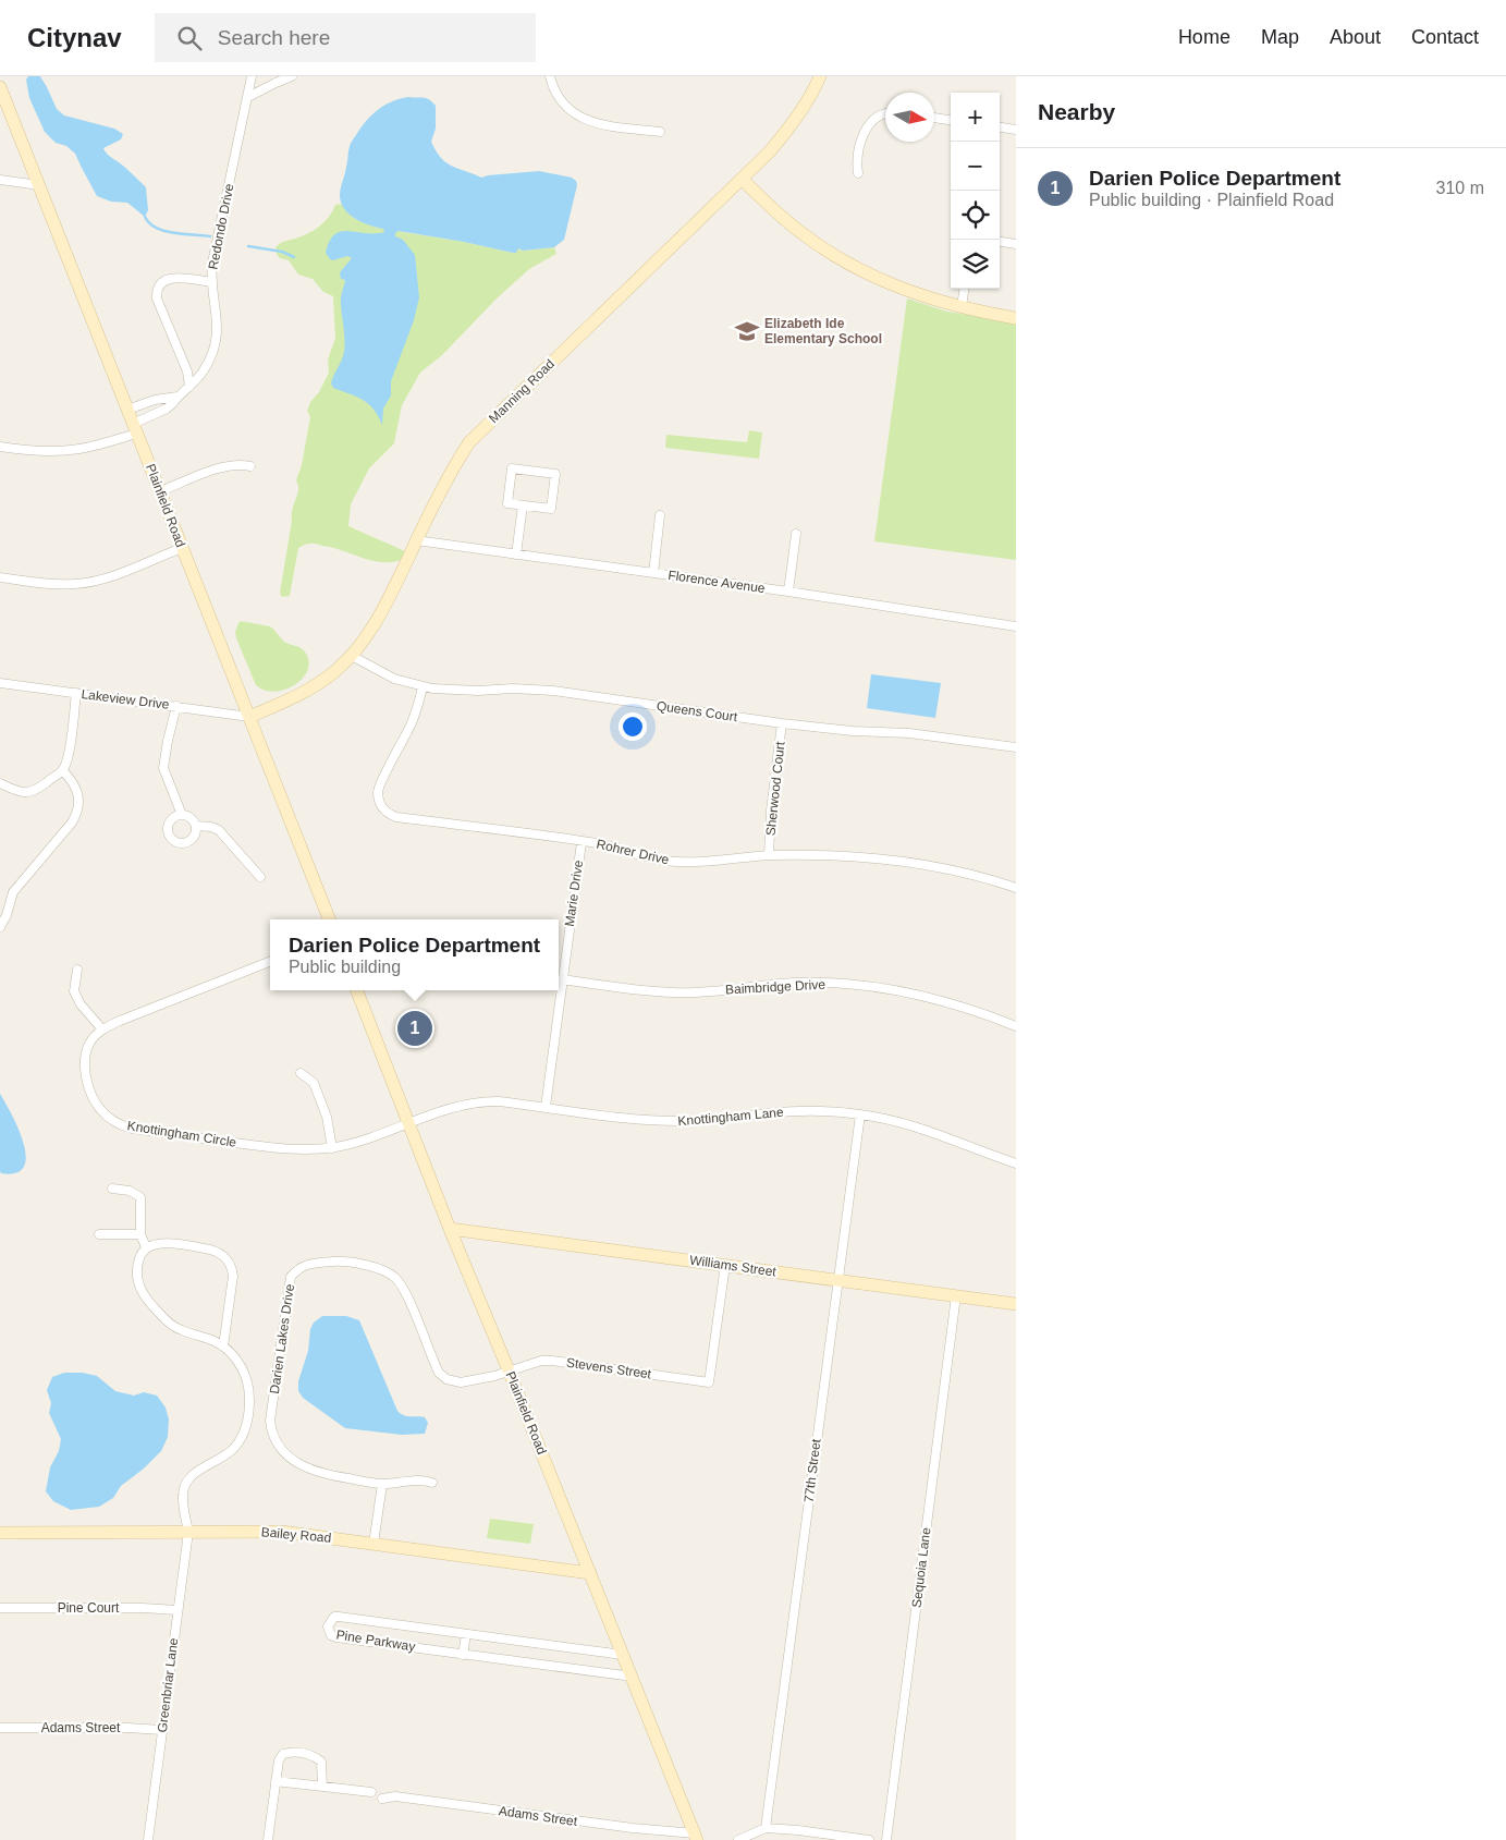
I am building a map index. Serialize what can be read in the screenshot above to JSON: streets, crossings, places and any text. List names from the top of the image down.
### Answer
{
  "streets": {
    "street": [
      "Redondo Drive",
      "Manning Road",
      "Plainfield Road",
      "Florence Avenue",
      "Lakeview Drive",
      "Queens Court",
      "Sherwood Court",
      "Rohrer Drive",
      "Marie Drive",
      "Baimbridge Drive",
      "Knottingham Lane",
      "Knottingham Circle",
      "Williams Street",
      "Darien Lakes Drive",
      "Stevens Street",
      "77th Street",
      "Bailey Road",
      "Sequoia Lane",
      "Pine Court",
      "Pine Parkway",
      "Greenbriar Lane",
      "Adams Street"
    ]
  },
  "crossings": [
    ["Redondo Drive", "Plainfield Road"],
    ["Manning Road", "Plainfield Road"],
    ["Manning Road", "Florence Avenue"],
    ["Manning Road", "Lakeview Drive"],
    ["Manning Road", "Queens Court"],
    ["Plainfield Road", "Lakeview Drive"],
    ["Plainfield Road", "Knottingham Lane"],
    ["Plainfield Road", "Knottingham Circle"],
    ["Plainfield Road", "Williams Street"],
    ["Plainfield Road", "Darien Lakes Drive"],
    ["Plainfield Road", "Stevens Street"],
    ["Plainfield Road", "Bailey Road"],
    ["Plainfield Road", "Pine Parkway"],
    ["Plainfield Road", "Adams Street"],
    ["Queens Court", "Sherwood Court"],
    ["Queens Court", "Rohrer Drive"],
    ["Sherwood Court", "Rohrer Drive"],
    ["Rohrer Drive", "Marie Drive"],
    ["Marie Drive", "Baimbridge Drive"],
    ["Marie Drive", "Knottingham Lane"],
    ["Knottingham Lane", "Knottingham Circle"],
    ["Knottingham Lane", "77th Street"],
    ["Williams Street", "Stevens Street"],
    ["Williams Street", "77th Street"],
    ["Williams Street", "Sequoia Lane"],
    ["Darien Lakes Drive", "Stevens Street"],
    ["Bailey Road", "Greenbriar Lane"],
    ["Pine Court", "Greenbriar Lane"],
    ["Greenbriar Lane", "Adams Street"]
  ],
  "places": {
    "school or university": ["Elizabeth Ide Elementary School"]
  },
  "north": "right",
  "page": {
    "header": "Citynav",
    "search": "Search here",
    "nav": [
      "Home",
      "Map",
      "About",
      "Contact"
    ],
    "heading": "Nearby",
    "map_buttons": ["+", "−"],
    "list": [
      {
        "mark": "1",
        "name": "Darien Police Department",
        "note": "Public building · Plainfield Road",
        "value": "310 m"
      }
    ],
    "popup": ["Darien Police Department", "Public building"],
    "pins": "1"
  }
}
